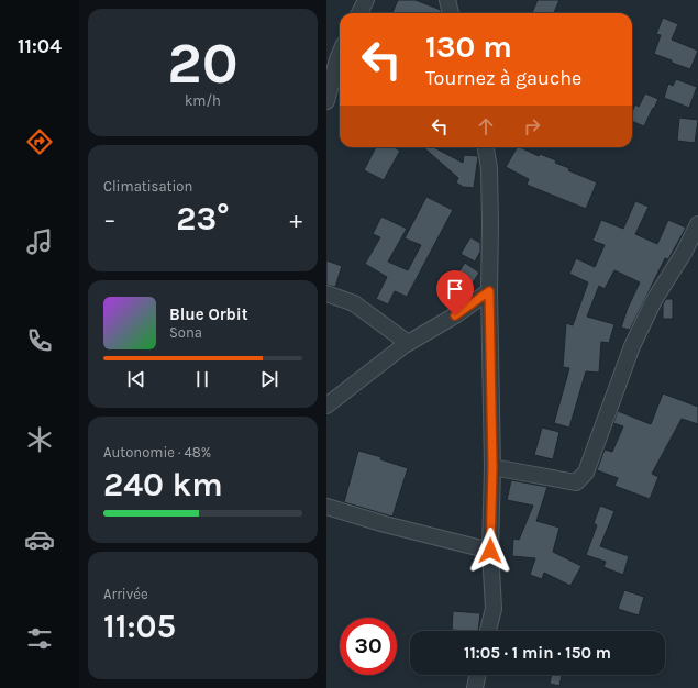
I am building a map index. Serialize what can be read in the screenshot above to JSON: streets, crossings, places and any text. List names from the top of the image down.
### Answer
{
  "page": {
    "tabs": "11:04",
    "tile": [
      ["20", "km/h"],
      "Climatisation",
      ["Autonomie · 48%", "240 km"],
      ["Arrivée", "11:05"]
    ],
    "turn": ["130 m", "Tournez à gauche"],
    "heat": ["−", "23°", "+"],
    "song": ["Blue Orbit", "Sona"],
    "limit": "30",
    "trip": "11:05 · 1 min · 150 m"
  }
}
